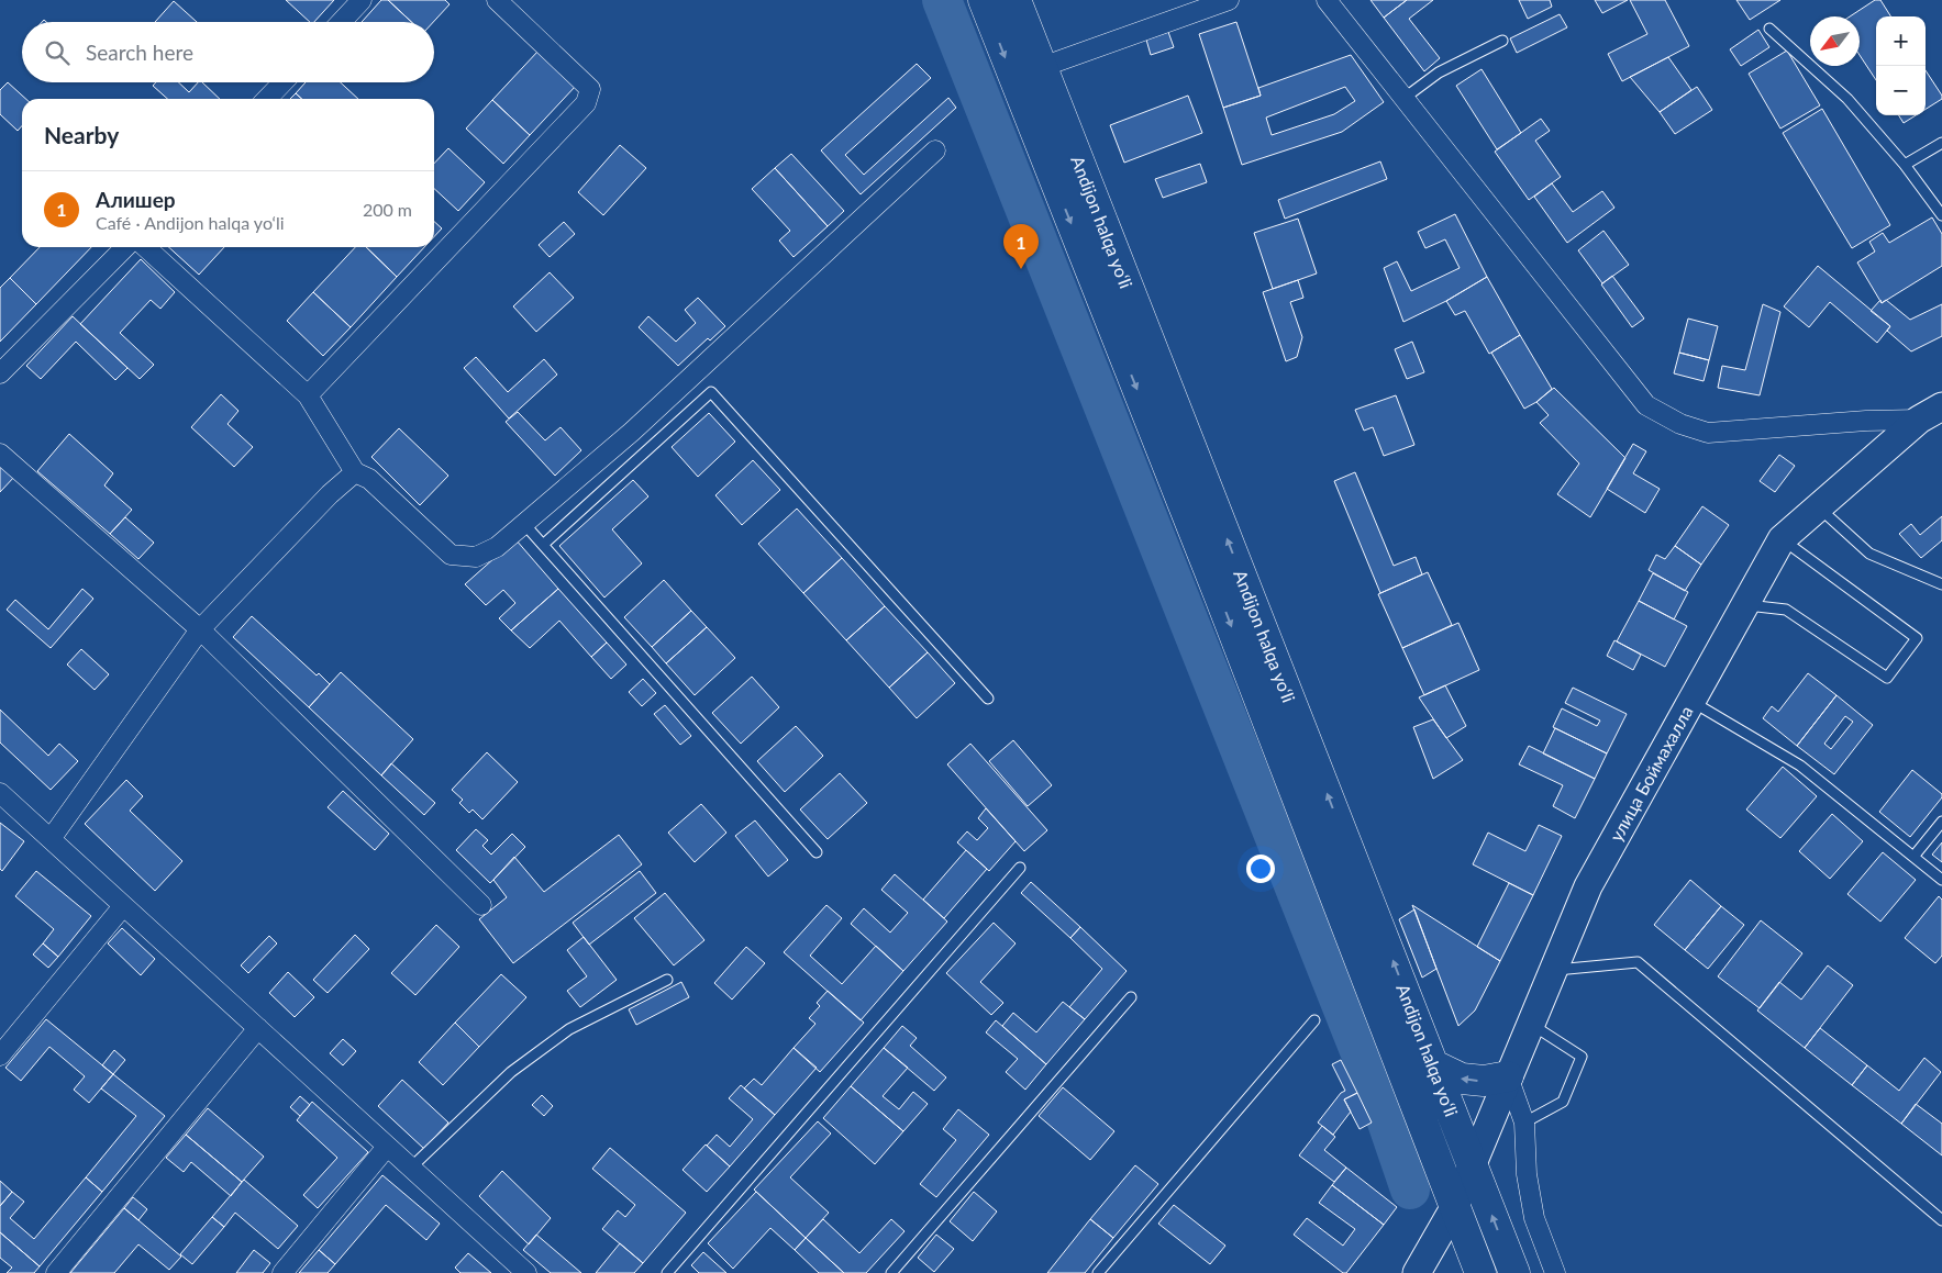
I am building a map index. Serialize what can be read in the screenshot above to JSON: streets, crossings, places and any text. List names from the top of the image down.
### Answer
{
  "streets": {
    "highway": ["Andijon halqa yo‘li"],
    "main road": ["улица Боймахалла"]
  },
  "crossings": [
    ["Andijon halqa yo‘li", "улица Боймахалла"]
  ],
  "north": "bottom left",
  "page": {
    "map_buttons": ["+", "−"],
    "search": "Search here",
    "heading": "Nearby",
    "list": [
      {
        "mark": "1",
        "name": "Алишер",
        "note": "Café · Andijon halqa yo‘li",
        "value": "200 m"
      }
    ],
    "pins": "1"
  }
}
